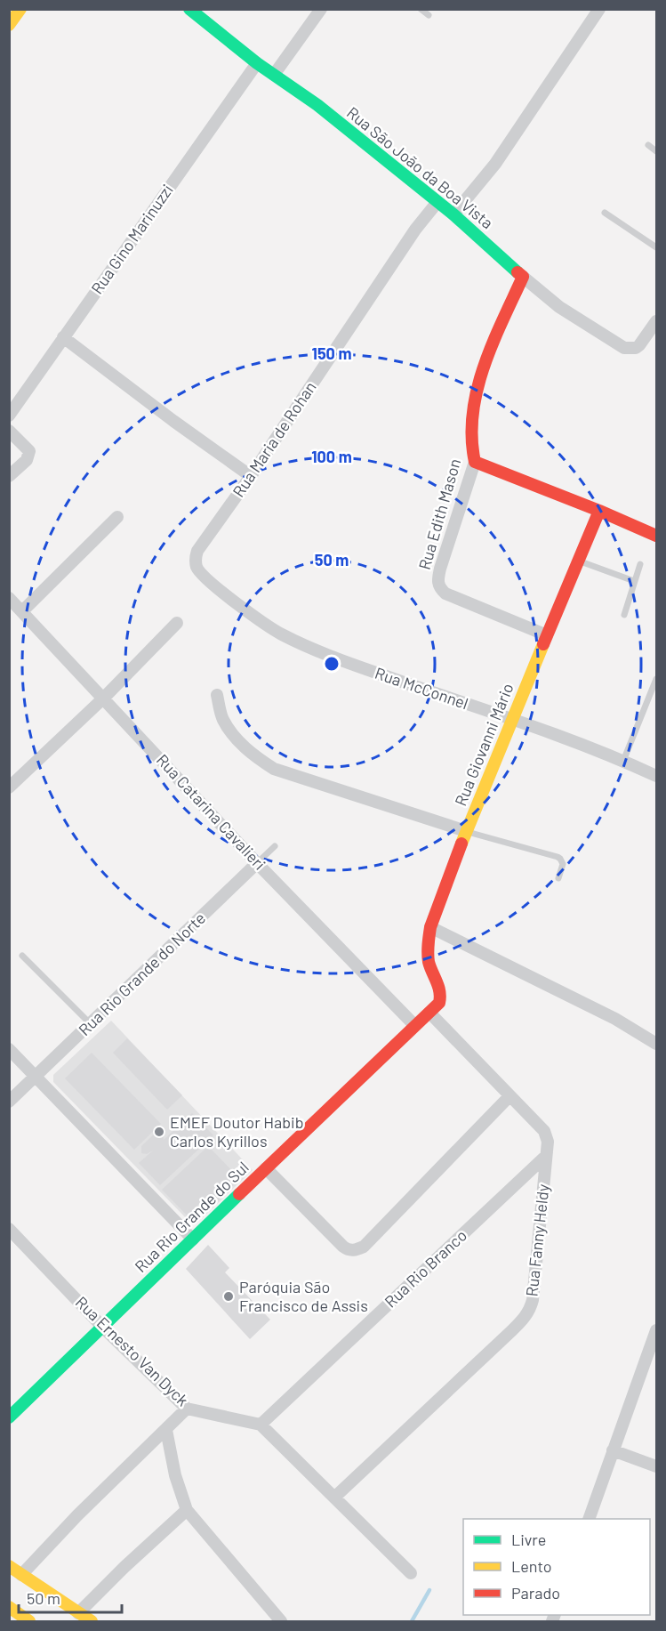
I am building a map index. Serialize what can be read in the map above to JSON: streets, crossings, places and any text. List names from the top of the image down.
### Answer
{
  "streets": {
    "street": [
      "Rua São João da Boa Vista",
      "Rua Gino Marinuzzi",
      "Rua Maria de Rohan",
      "Rua Edith Mason",
      "Rua McConnel",
      "Rua Giovanni Mário",
      "Rua Catarina Cavalieri",
      "Rua Rio Grande do Norte",
      "Rua Rio Grande do Sul",
      "Rua Fanny Heldy",
      "Rua Rio Branco",
      "Rua Ernesto Van Dyck"
    ]
  },
  "crossings": [
    ["Rua São João da Boa Vista", "Rua Gino Marinuzzi"],
    ["Rua São João da Boa Vista", "Rua Maria de Rohan"],
    ["Rua São João da Boa Vista", "Rua Edith Mason"],
    ["Rua Maria de Rohan", "Rua McConnel"],
    ["Rua Edith Mason", "Rua Giovanni Mário"],
    ["Rua McConnel", "Rua Giovanni Mário"],
    ["Rua Giovanni Mário", "Rua Rio Grande do Sul"],
    ["Rua Catarina Cavalieri", "Rua Rio Grande do Norte"],
    ["Rua Catarina Cavalieri", "Rua Rio Grande do Sul"],
    ["Rua Rio Grande do Sul", "Rua Fanny Heldy"],
    ["Rua Rio Grande do Sul", "Rua Ernesto Van Dyck"],
    ["Rua Fanny Heldy", "Rua Rio Branco"],
    ["Rua Rio Branco", "Rua Ernesto Van Dyck"]
  ],
  "places": ["EMEF Doutor Habib Carlos Kyrillos", "Paróquia São Francisco de Assis"],
  "legend": ["Livre", "Lento", "Parado"],
  "scale_bar": "50 m",
  "rings": ["150 m", "100 m", "50 m"]
}
